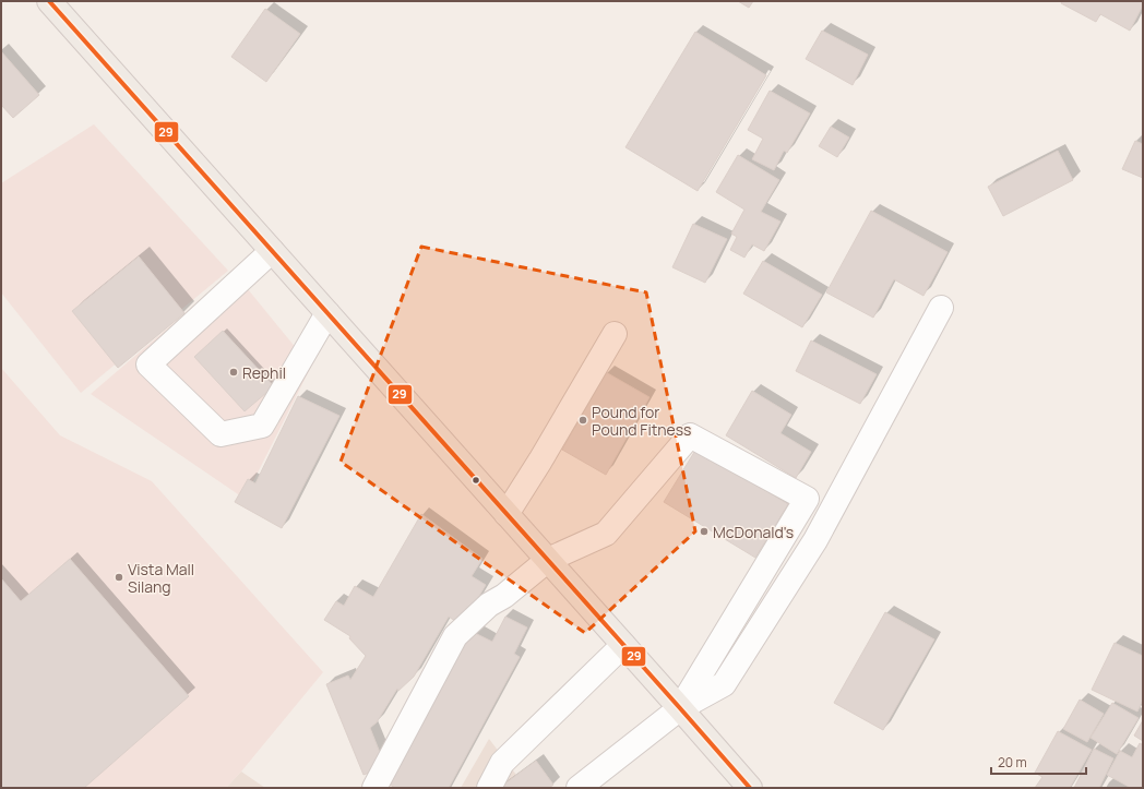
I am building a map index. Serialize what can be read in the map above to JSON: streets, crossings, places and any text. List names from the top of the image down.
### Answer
{
  "places": [
    "Rephil",
    "Pound for Pound Fitness",
    "McDonald's",
    "Vista Mall Silang"
  ],
  "lines": ["transit line 29"],
  "scale_bar": "20 m"
}
